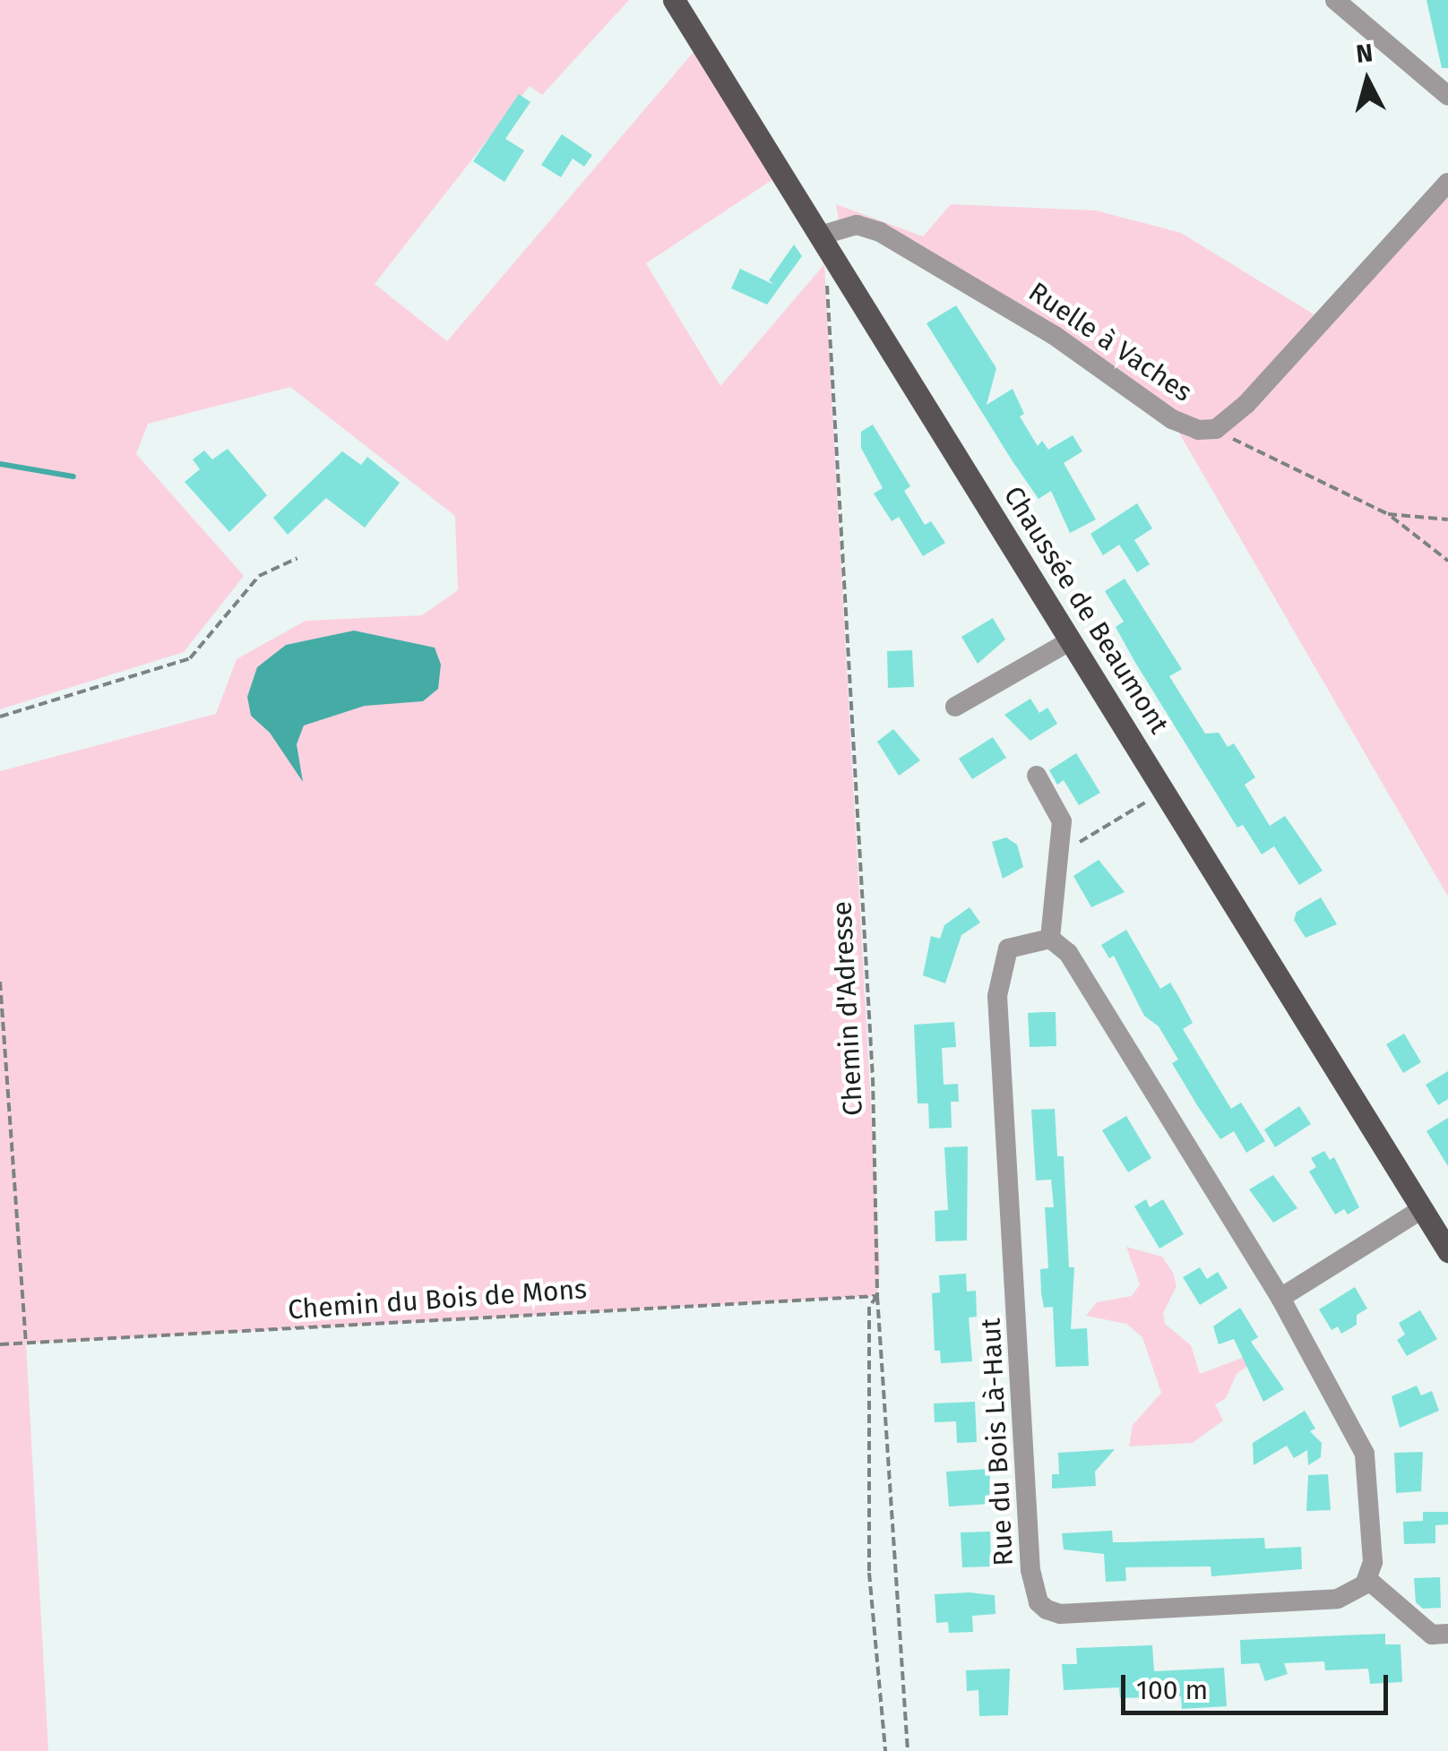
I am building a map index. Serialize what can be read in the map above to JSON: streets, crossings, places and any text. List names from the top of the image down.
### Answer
{
  "streets": {
    "main road": ["Chaussée de Beaumont"],
    "street": ["Ruelle à Vaches", "Rue du Bois Là-Haut"],
    "path": ["Chemin d'Adresse", "Chemin du Bois de Mons"]
  },
  "crossings": [
    ["Ruelle à Vaches", "Chaussée de Beaumont"],
    ["Chemin d'Adresse", "Chemin du Bois de Mons"]
  ],
  "scale_bar": "100 m",
  "north": "top"
}
